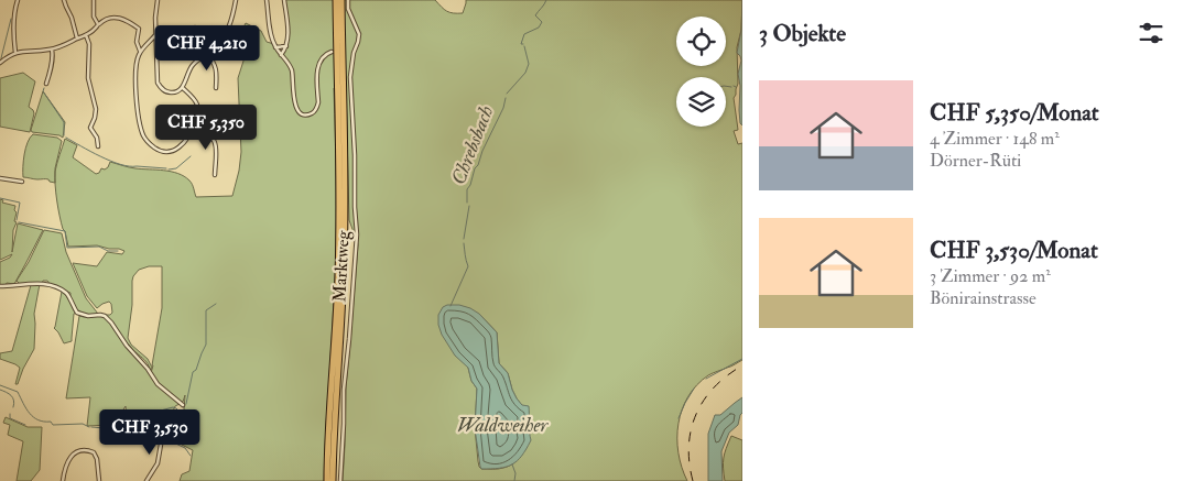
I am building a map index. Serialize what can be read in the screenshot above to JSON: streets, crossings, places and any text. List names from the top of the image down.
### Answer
{
  "streets": {
    "street": ["Marktweg"]
  },
  "water": ["Chrebsbach", "Waldweiher"],
  "page": {
    "heading": "3 Objekte",
    "price": ["CHF 4,210", "CHF 5,350", "CHF 3,530"],
    "list": [
      {
        "name": "CHF 5,350/Monat",
        "note": "4 Zimmer · 148 m² · Dörner-Rüti"
      },
      {
        "name": "CHF 3,530/Monat",
        "note": "3 Zimmer · 92 m² · Bönirainstrasse"
      }
    ]
  }
}
